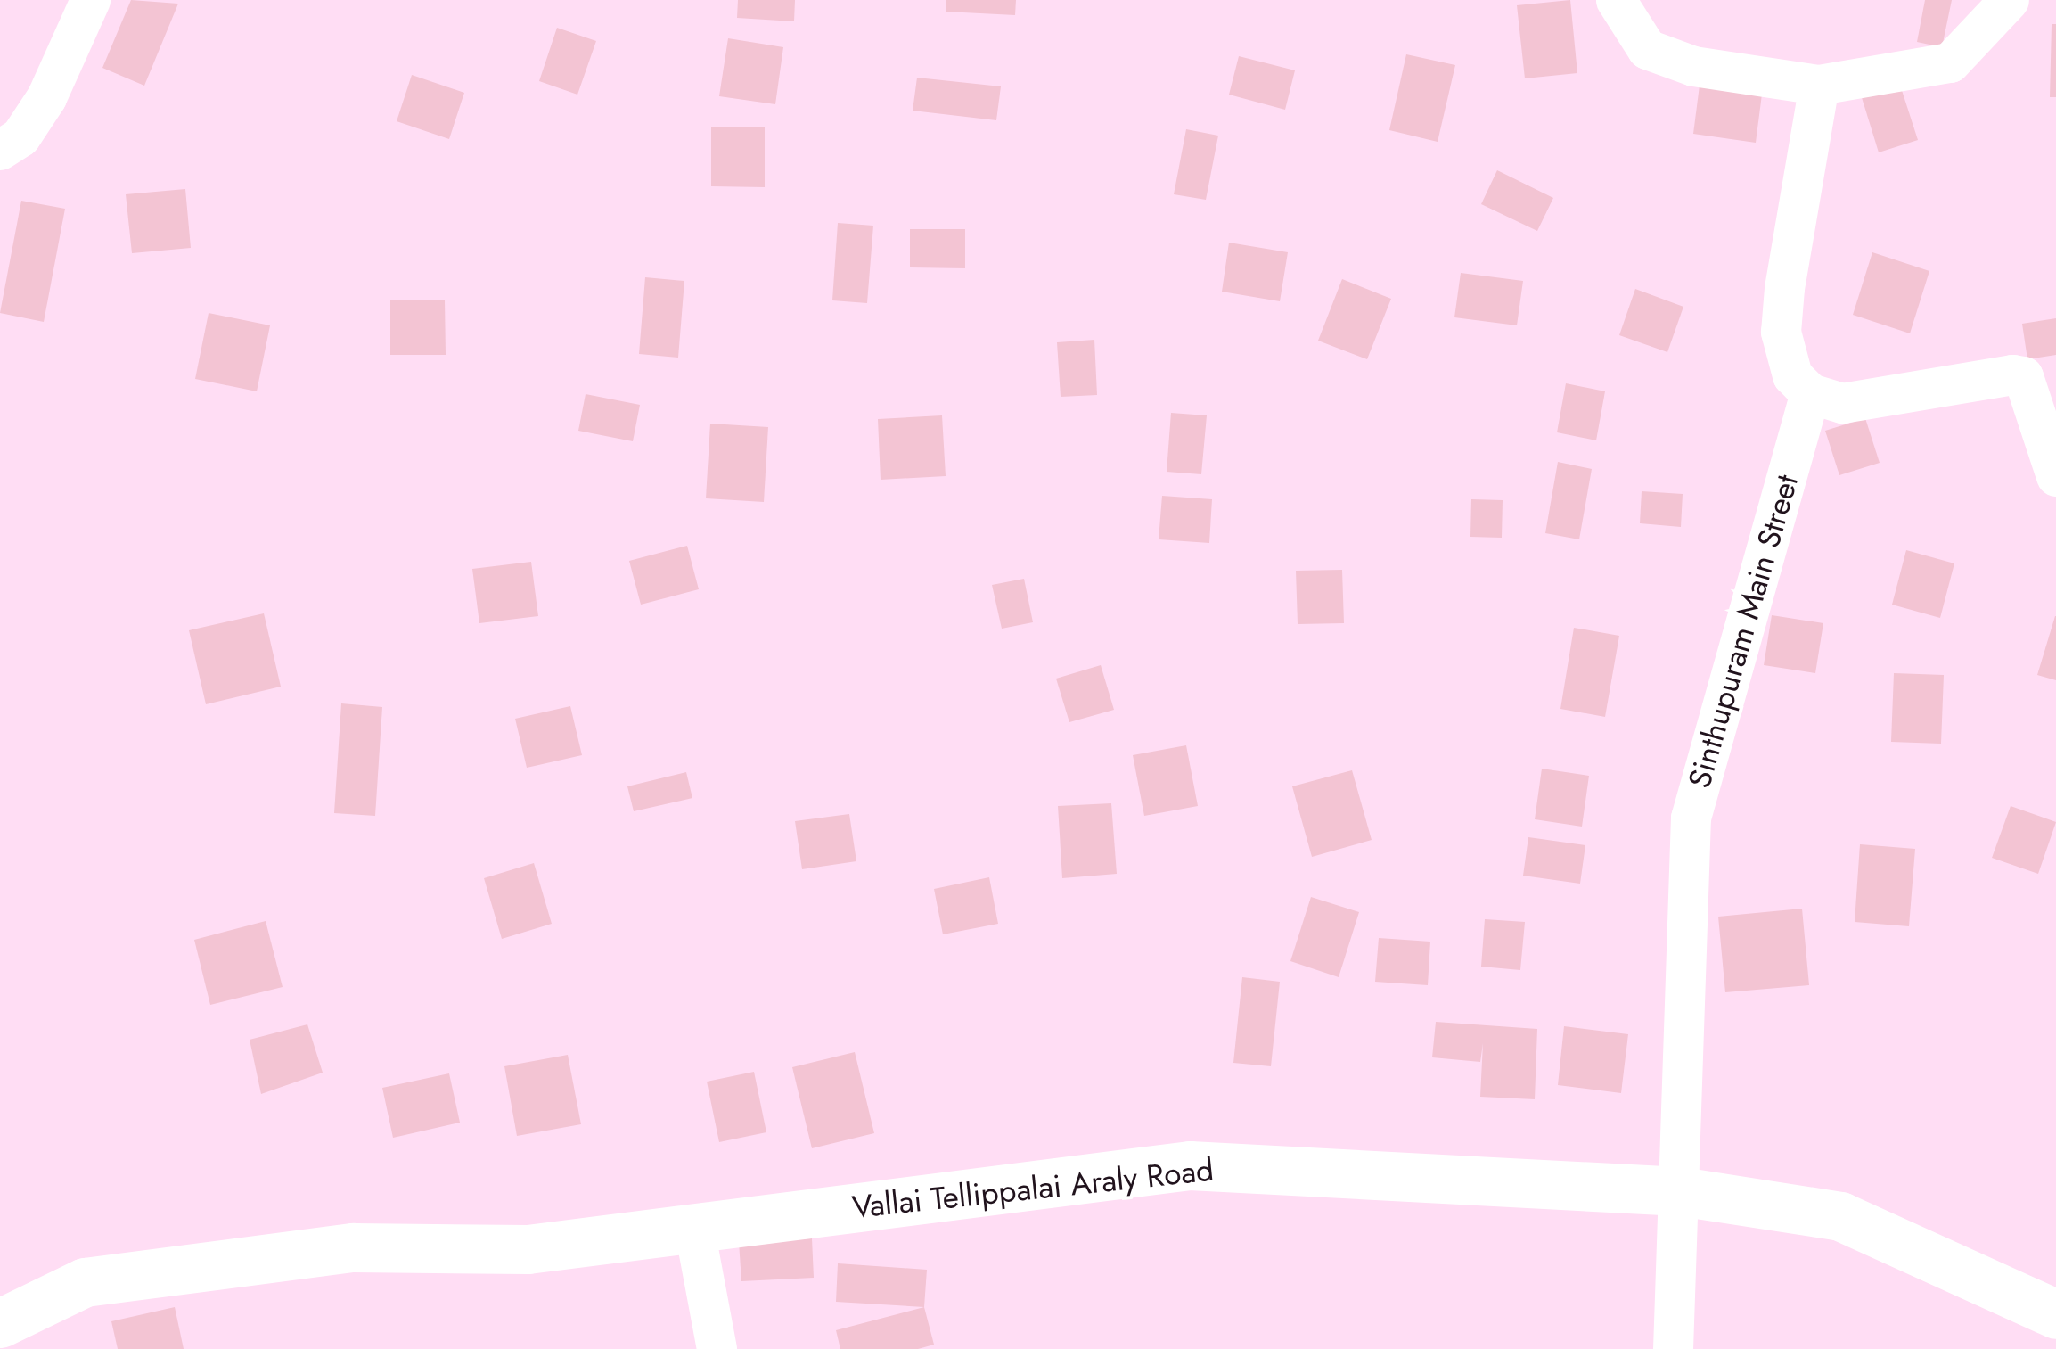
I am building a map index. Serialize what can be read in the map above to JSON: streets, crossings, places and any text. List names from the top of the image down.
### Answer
{
  "streets": {
    "main road": ["Vallai Tellippalai Araly Road"],
    "street": ["Sinthupuram Main Street"]
  },
  "crossings": [
    ["Sinthupuram Main Street", "Vallai Tellippalai Araly Road"]
  ]
}
